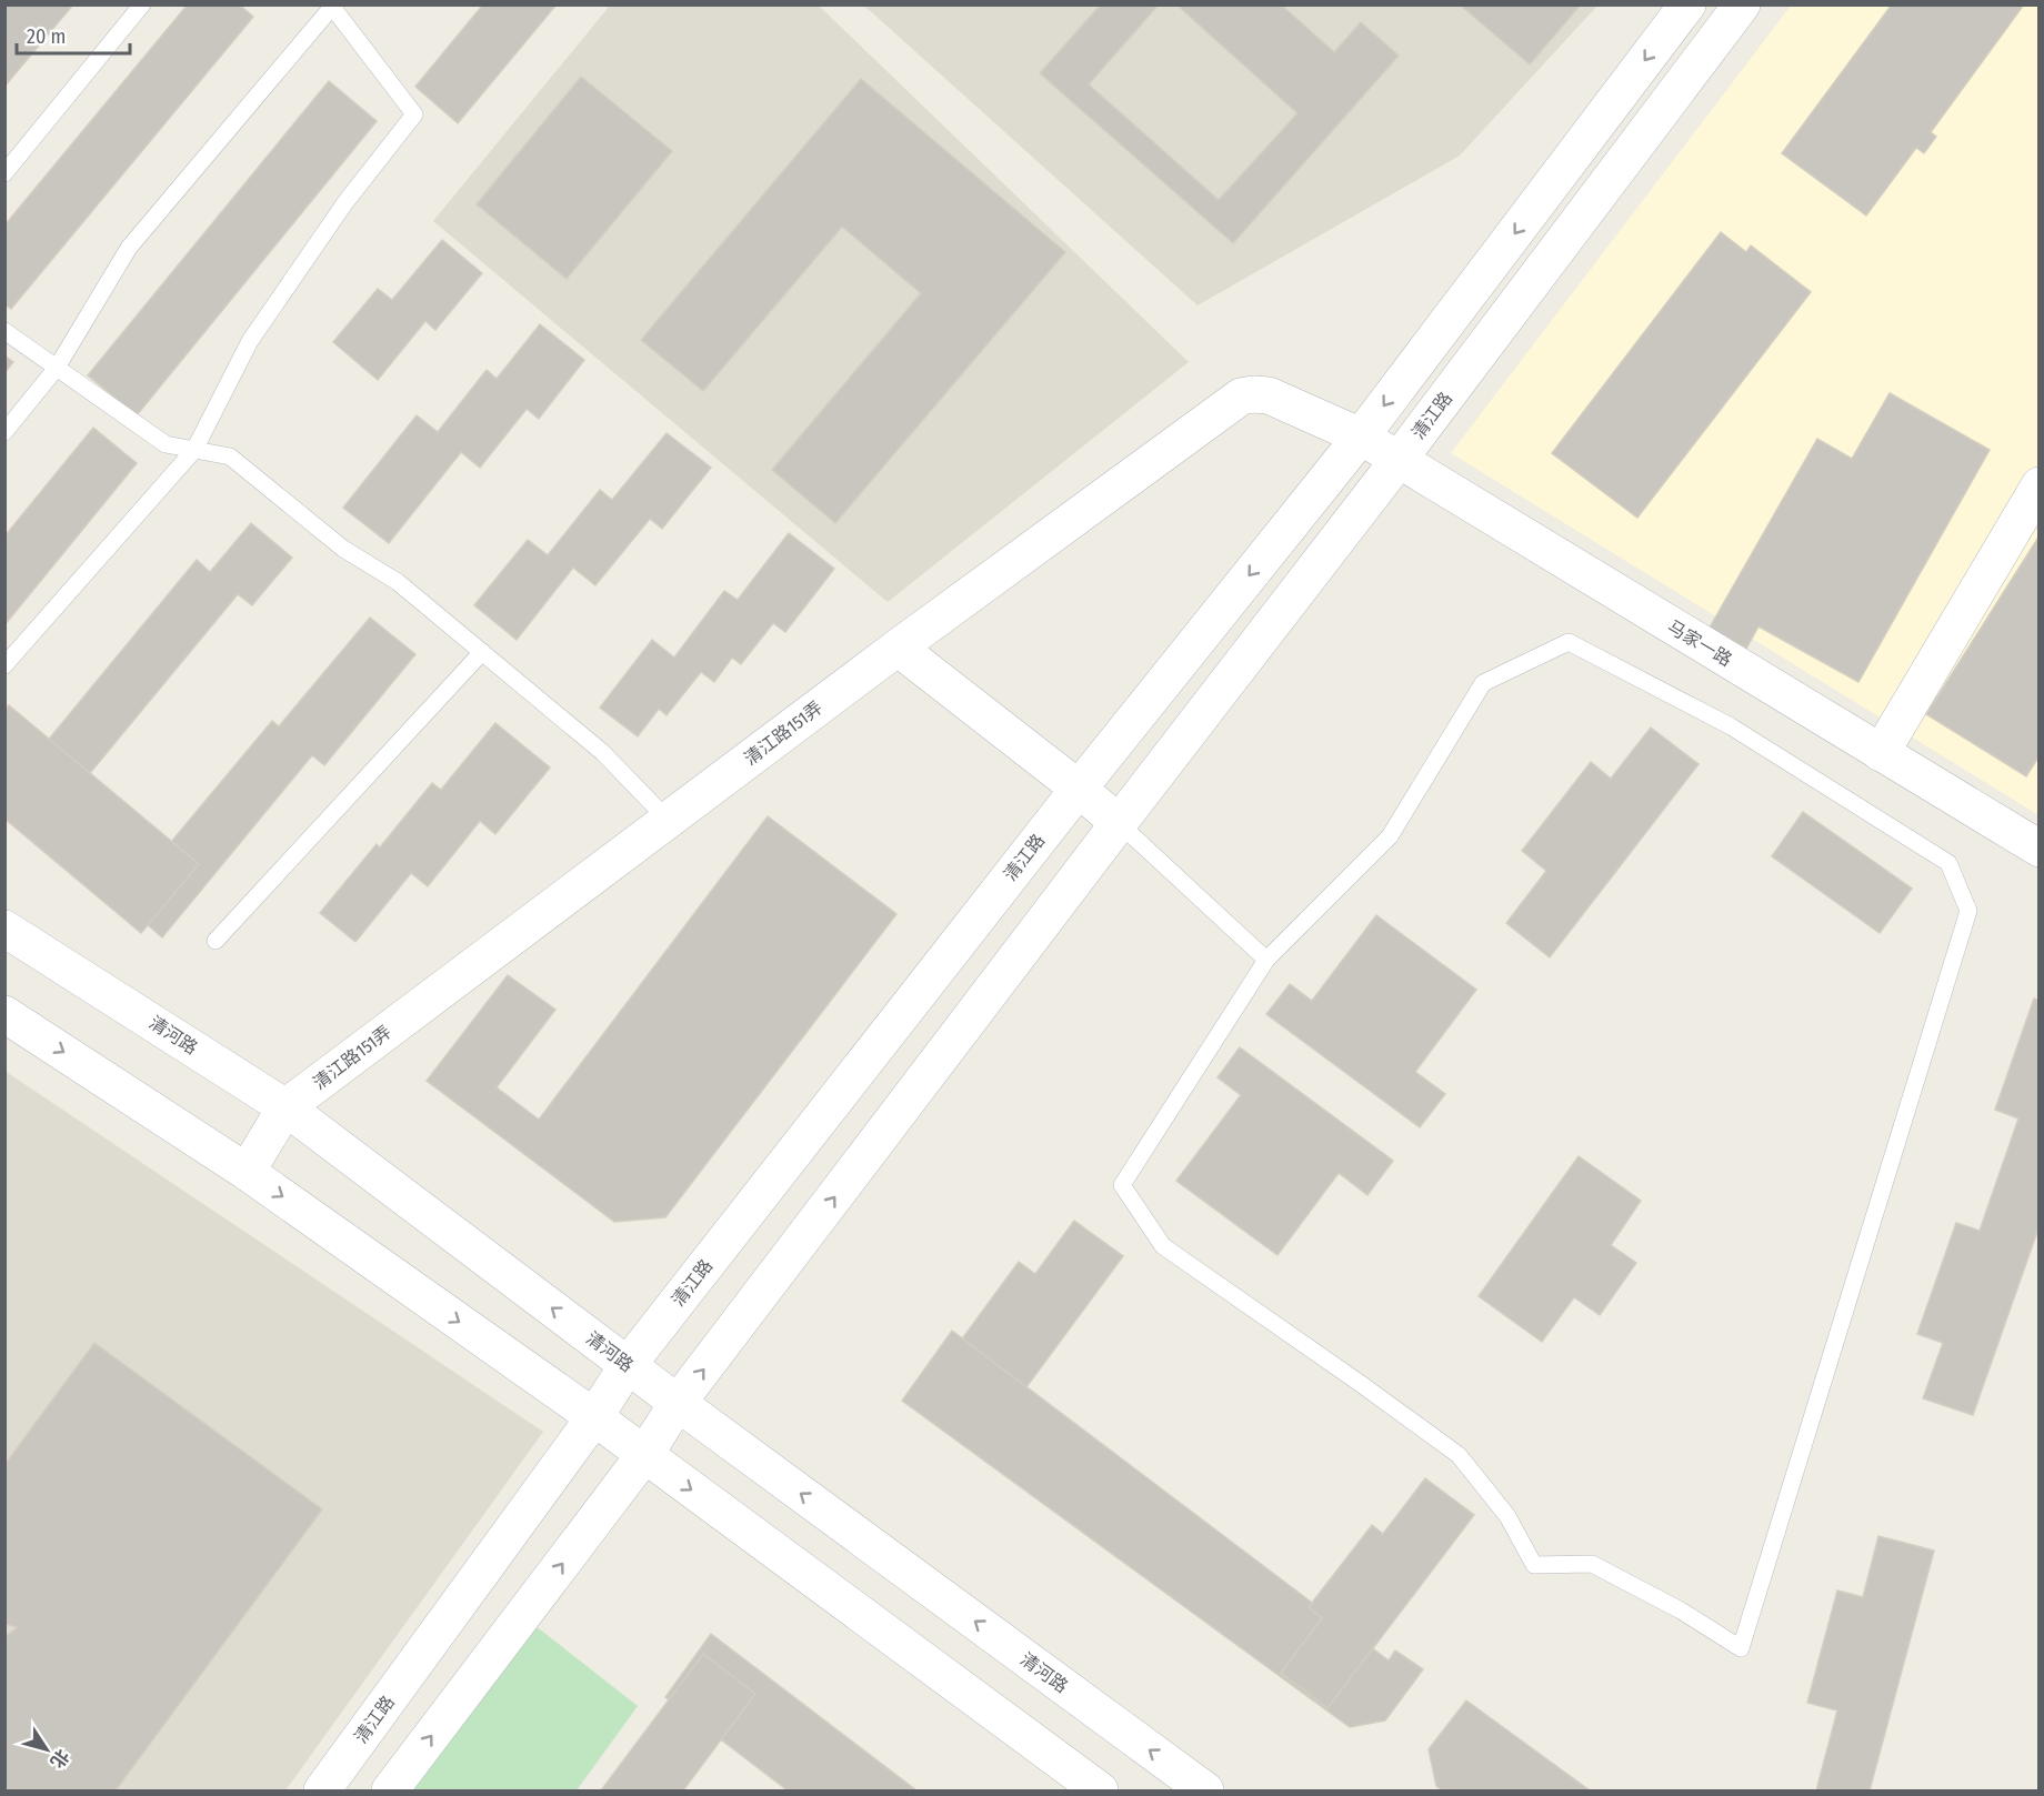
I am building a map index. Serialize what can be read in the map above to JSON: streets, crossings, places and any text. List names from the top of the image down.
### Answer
{
  "streets": {
    "street": [
      "清江路",
      "马家一路",
      "清江路151弄",
      "清河路"
    ]
  },
  "crossings": [
    ["清江路", "马家一路"],
    ["清江路", "清江路151弄"],
    ["清江路", "清河路"],
    ["马家一路", "清江路151弄"],
    ["清江路151弄", "清河路"]
  ],
  "scale_bar": "20 m",
  "north": "bottom right"
}
